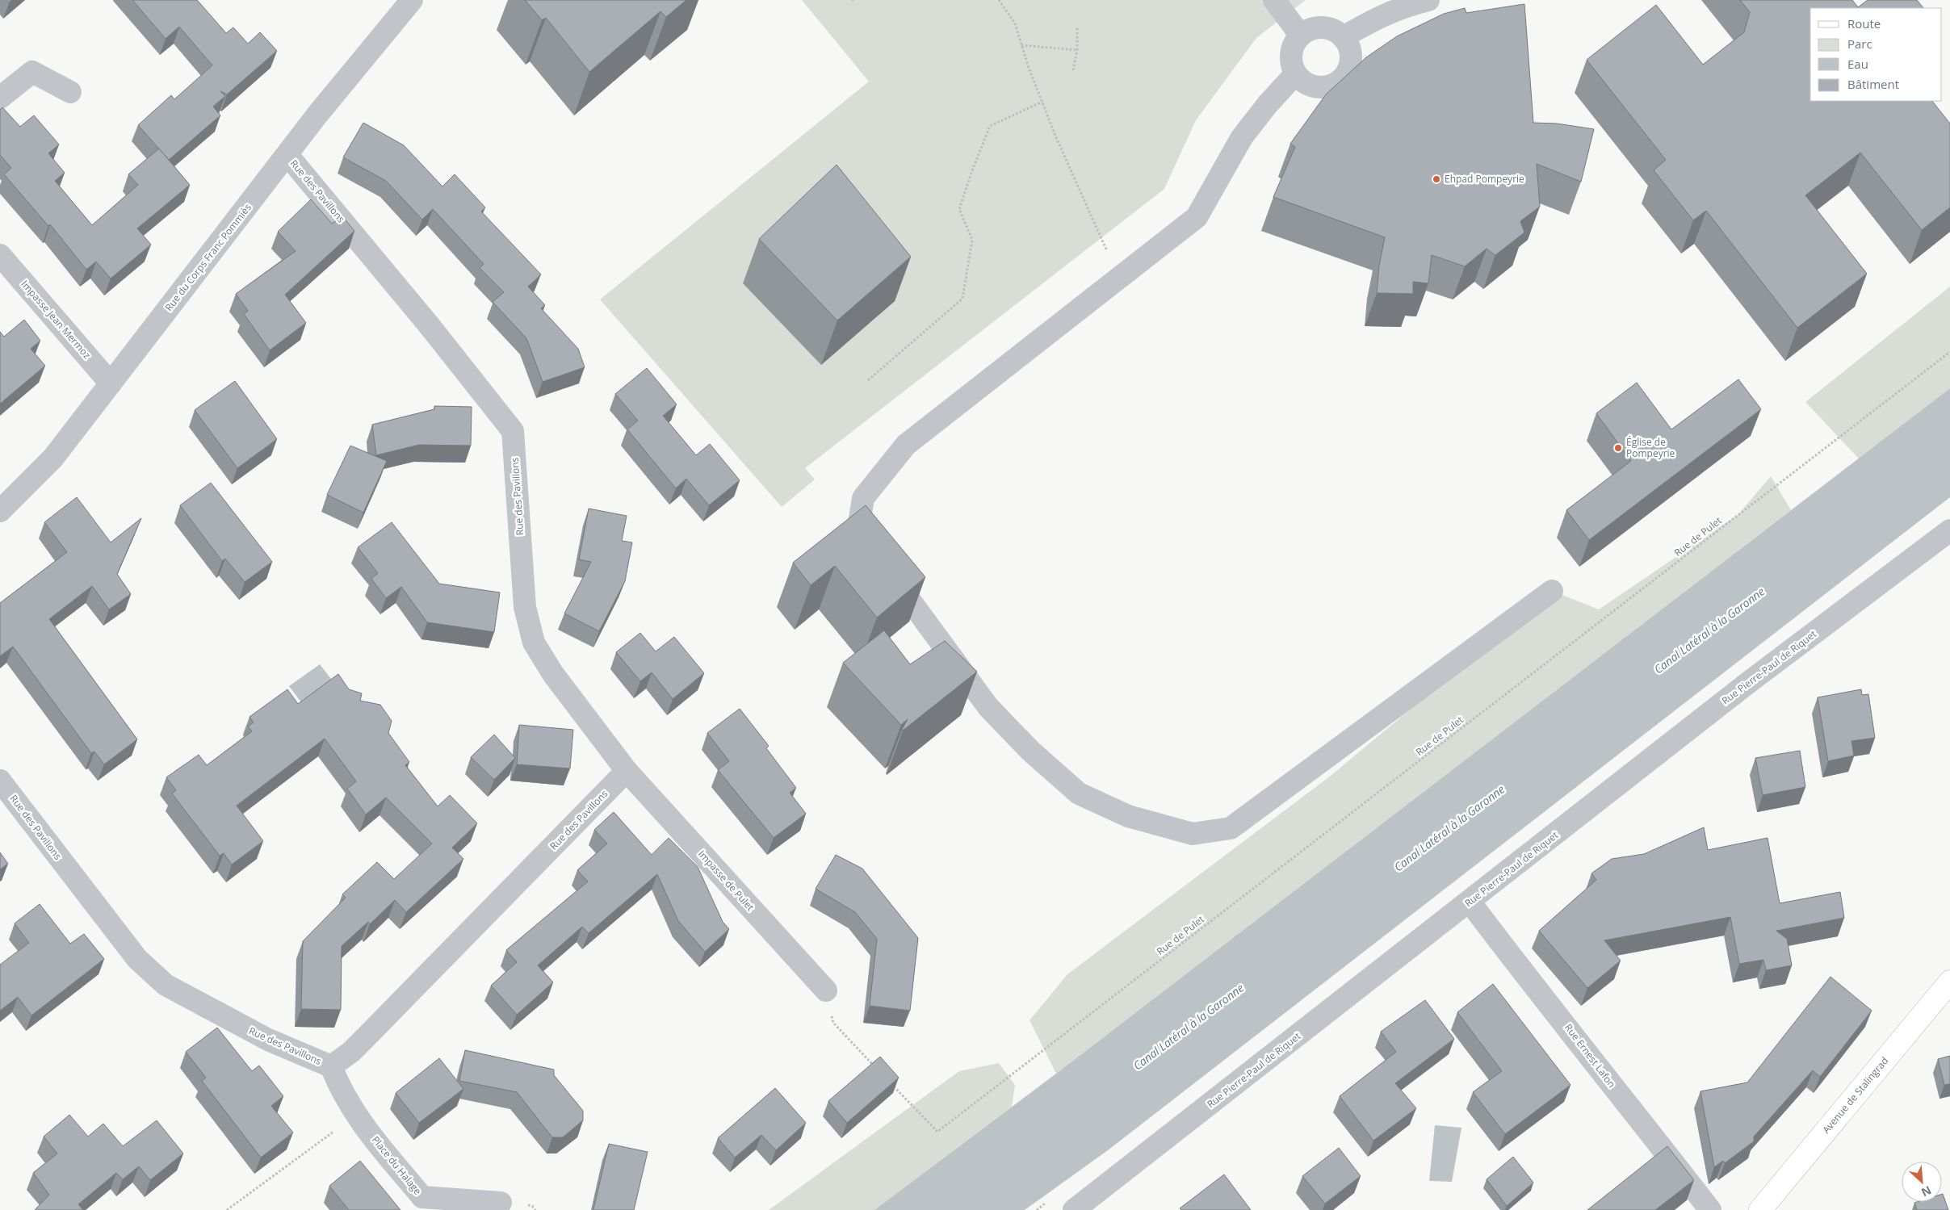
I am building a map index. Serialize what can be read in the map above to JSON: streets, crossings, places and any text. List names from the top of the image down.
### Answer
{
  "streets": {
    "main road": ["Avenue de Stalingrad"],
    "street": [
      "Rue des Pavillons",
      "Rue du Corps Franc Pommiès",
      "Impasse Jean Mermoz",
      "Rue Pierre-Paul de Riquet",
      "Impasse de Pulet",
      "Rue Ernest Lafon",
      "Place du Halage"
    ],
    "path": ["Rue de Pulet"]
  },
  "crossings": [
    ["Rue des Pavillons", "Rue du Corps Franc Pommiès"],
    ["Rue des Pavillons", "Impasse de Pulet"],
    ["Rue des Pavillons", "Place du Halage"],
    ["Rue du Corps Franc Pommiès", "Impasse Jean Mermoz"],
    ["Rue Pierre-Paul de Riquet", "Rue Ernest Lafon"]
  ],
  "water": ["Canal Latéral à la Garonne"],
  "places": ["Ehpad Pompeyrie", "Église de Pompeyrie"],
  "legend": [
    "Route",
    "Parc",
    "Eau",
    "Bâtiment"
  ],
  "north": "bottom right"
}
